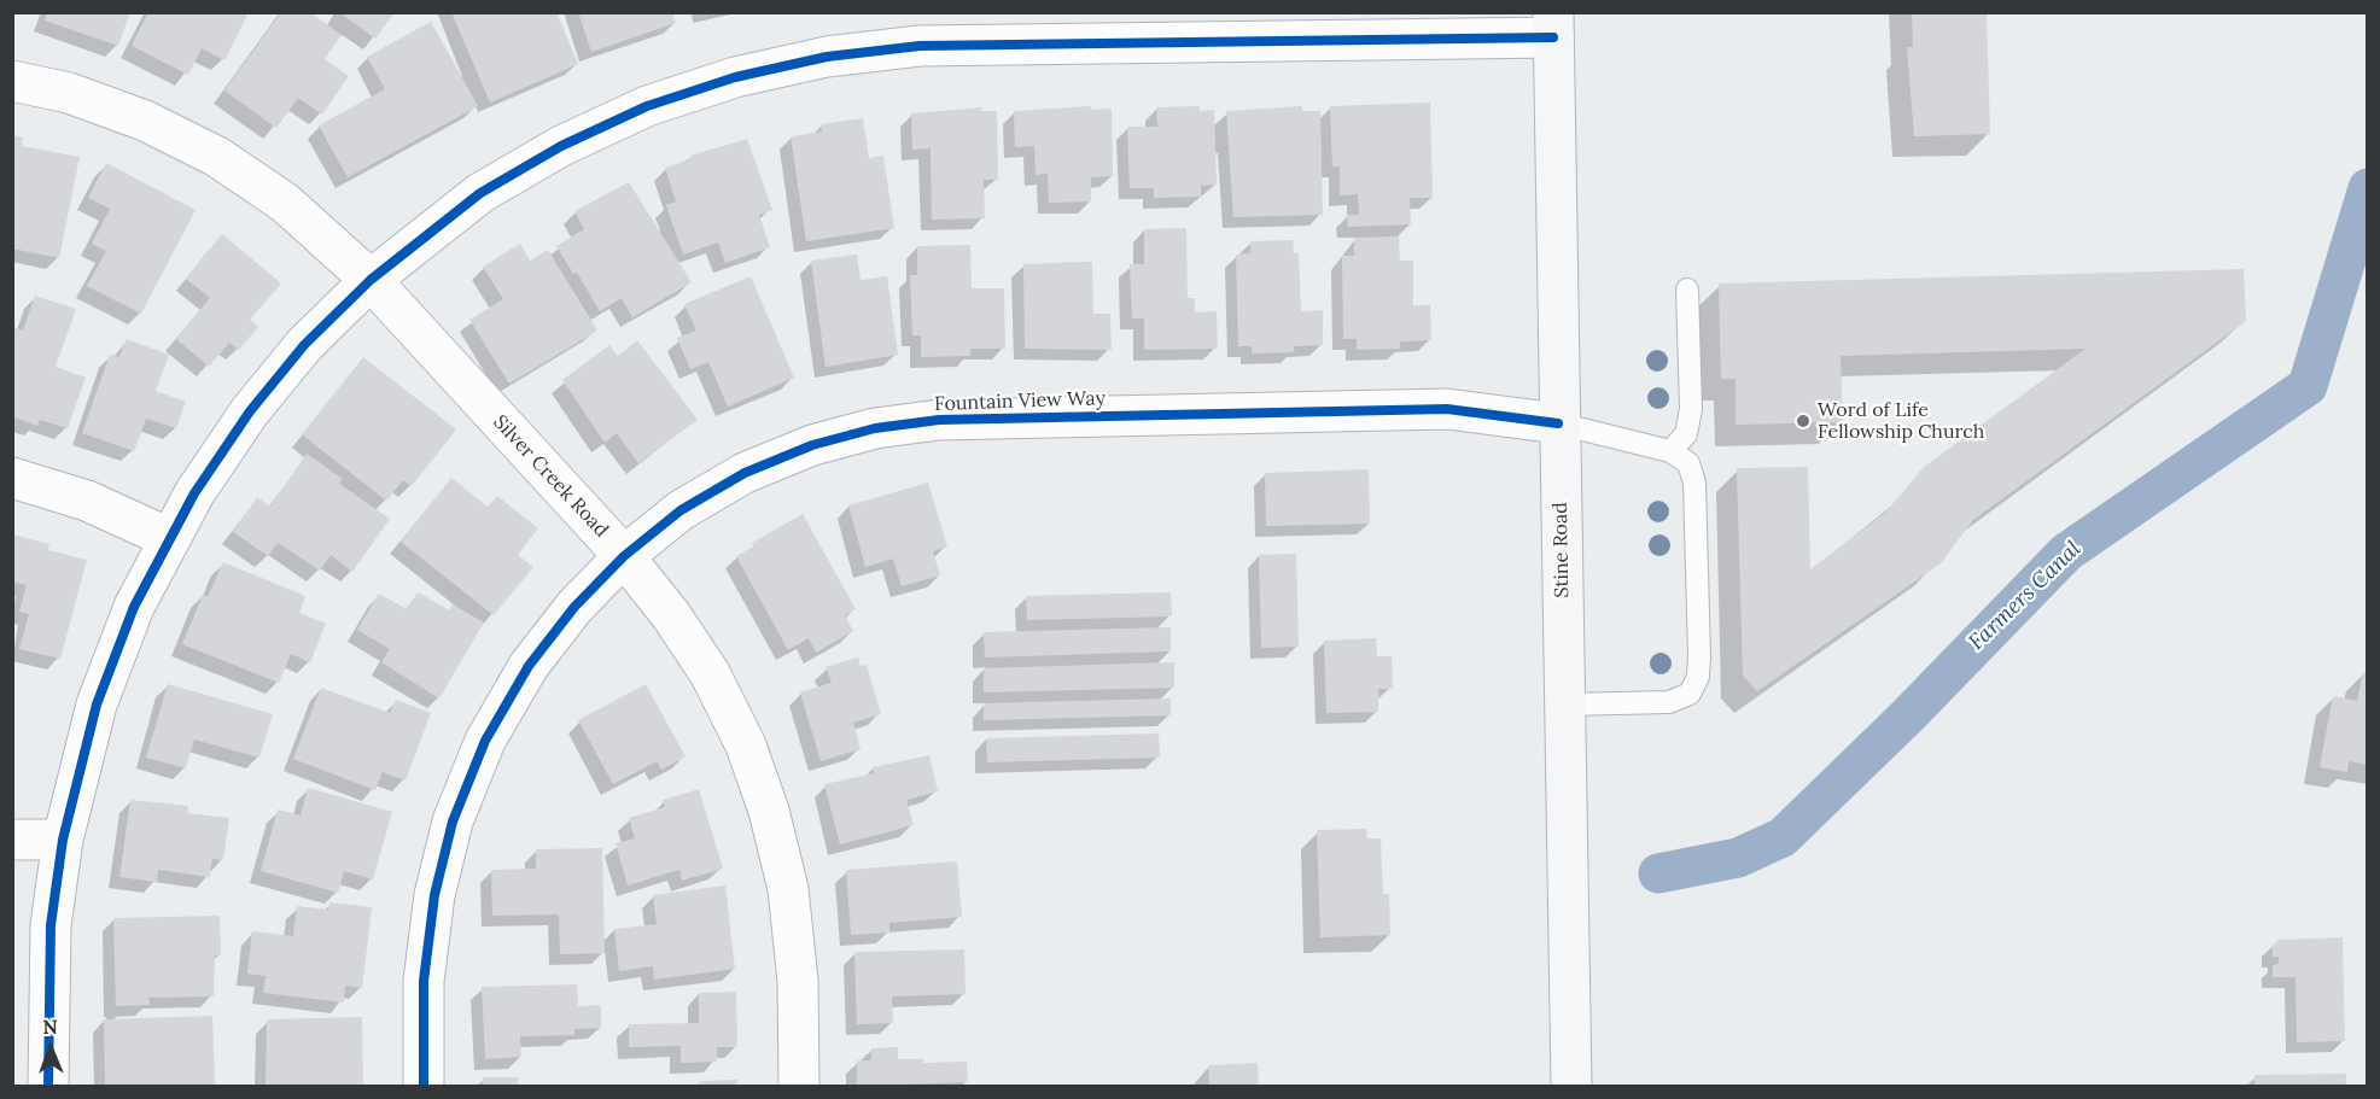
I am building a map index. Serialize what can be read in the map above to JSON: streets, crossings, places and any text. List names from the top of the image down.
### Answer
{
  "streets": {
    "main road": ["Stine Road"],
    "street": ["Fountain View Way", "Silver Creek Road"]
  },
  "crossings": [
    ["Fountain View Way", "Silver Creek Road"],
    ["Fountain View Way", "Stine Road"]
  ],
  "water": ["Farmers Canal"],
  "places": ["Word of Life Fellowship Church"],
  "north": "top"
}
